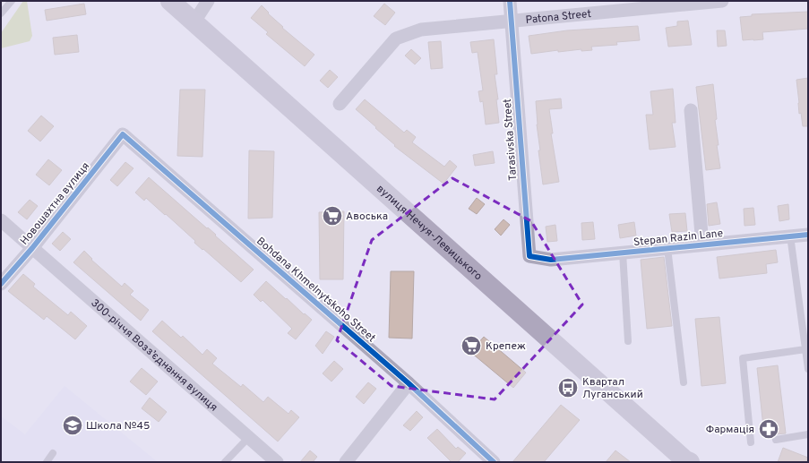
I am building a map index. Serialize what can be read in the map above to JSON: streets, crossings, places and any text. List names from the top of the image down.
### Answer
{
  "streets": {
    "main road": ["вулиця Нечуя-Левицького"],
    "street": [
      "Patona Street",
      "Tarasivska Street",
      "Новошахтна вулиця",
      "Stepan Razin Lane",
      "Bohdana Khmelnytskoho Street",
      "300-річчя Возз’єднання вулиця"
    ]
  },
  "crossings": [
    ["Patona Street", "Tarasivska Street"],
    ["Tarasivska Street", "Stepan Razin Lane"],
    ["Новошахтна вулиця", "Bohdana Khmelnytskoho Street"],
    ["Новошахтна вулиця", "300-річчя Возз’єднання вулиця"]
  ],
  "places": {
    "supermarket": ["Авоська", "Крепеж"],
    "bus stop": ["Квартал Луганський"],
    "school or university": ["Школа №45"],
    "pharmacy": ["Фармація"]
  }
}
